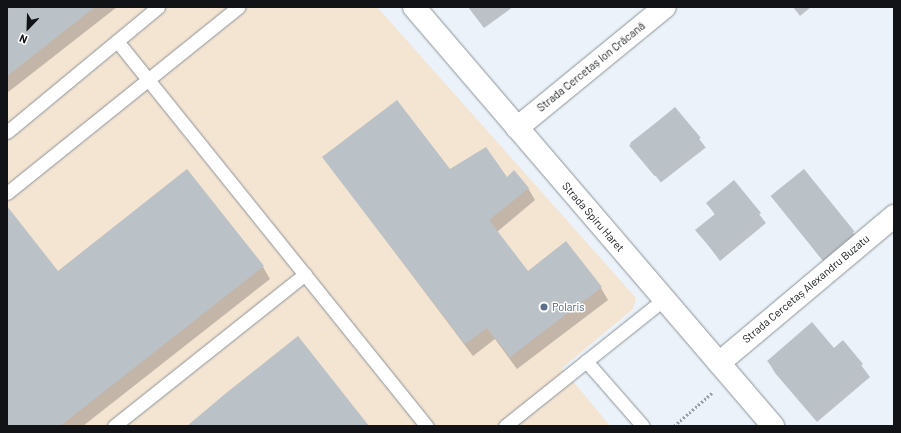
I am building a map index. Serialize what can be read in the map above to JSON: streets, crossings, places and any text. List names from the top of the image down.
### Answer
{
  "streets": {
    "street": ["Strada Cercetaș Ion Crăcană", "Strada Spiru Haret", "Strada Cercetaș Alexandru Buzatu"]
  },
  "crossings": [
    ["Strada Cercetaș Ion Crăcană", "Strada Spiru Haret"],
    ["Strada Spiru Haret", "Strada Cercetaș Alexandru Buzatu"]
  ],
  "places": ["Polaris"],
  "north": "bottom left"
}
